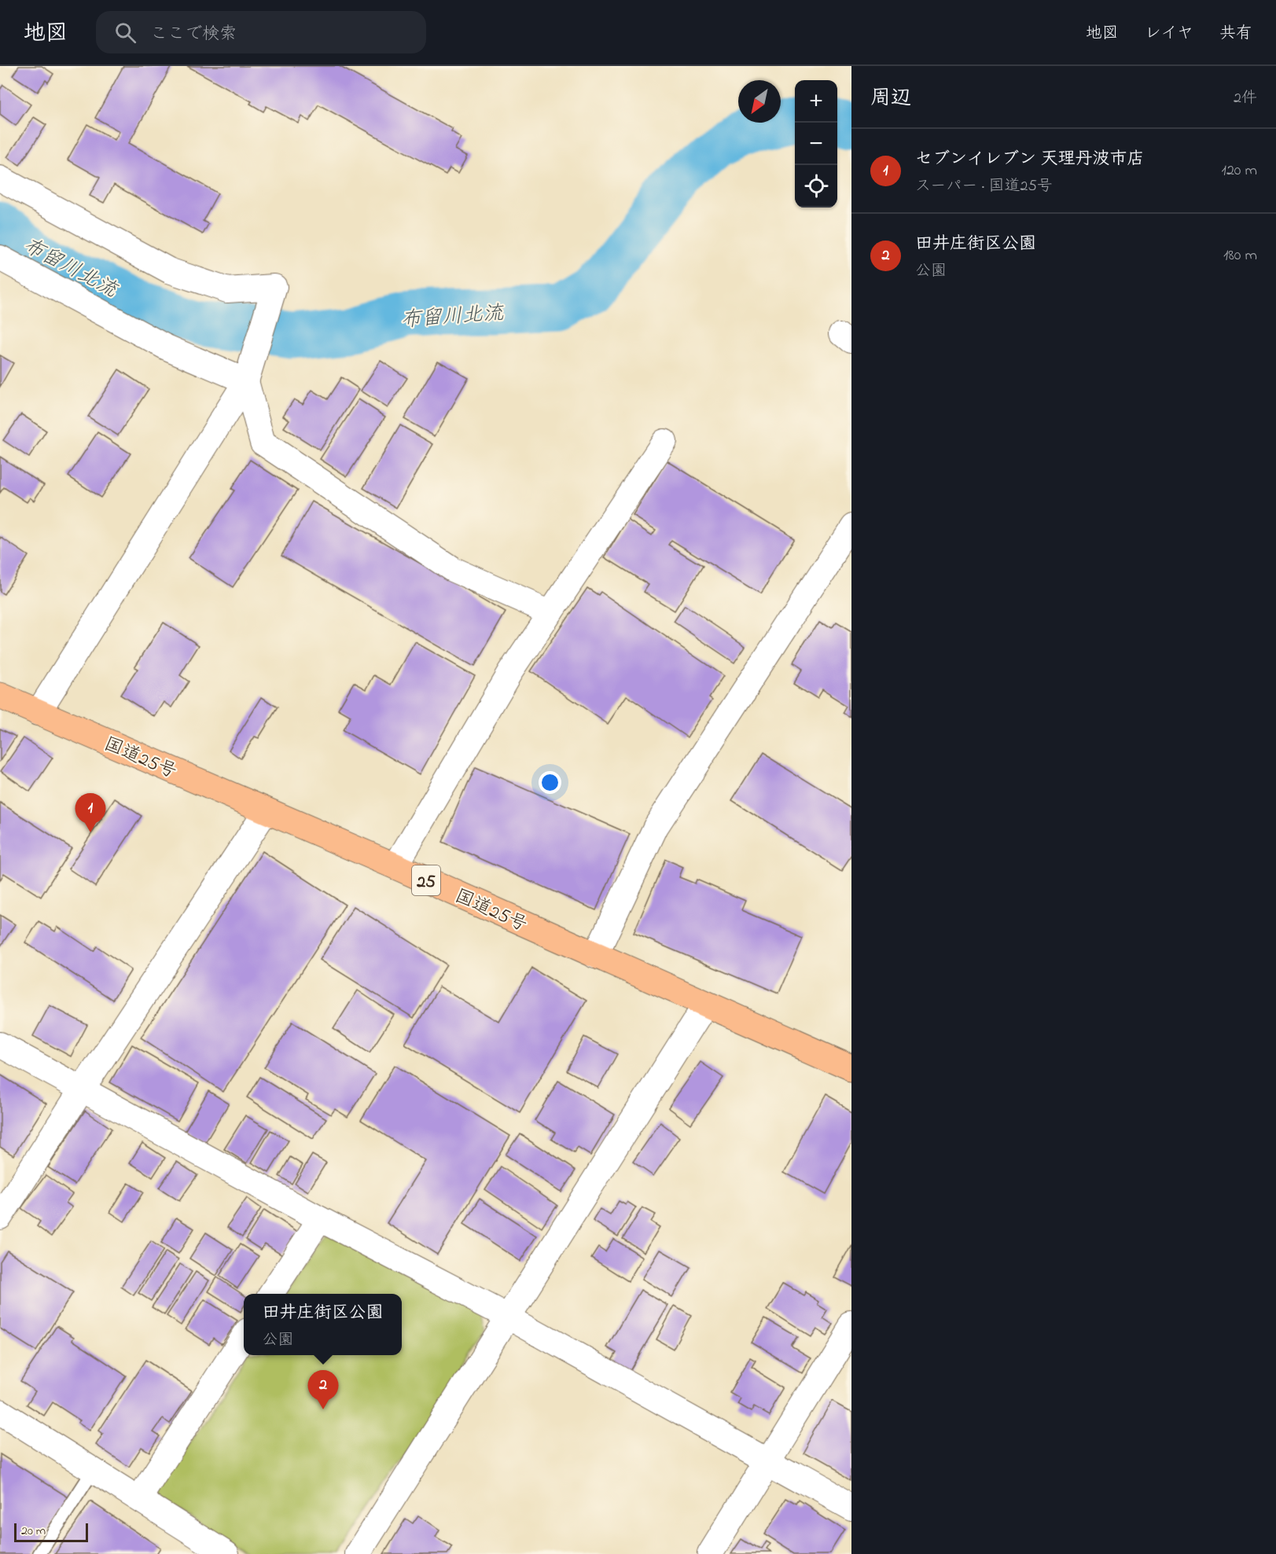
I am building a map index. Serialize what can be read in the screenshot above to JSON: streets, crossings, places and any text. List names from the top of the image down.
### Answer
{
  "streets": {
    "highway": ["国道25号", "25"]
  },
  "water": ["布留川北流"],
  "scale_bar": "20 m",
  "north": "bottom left",
  "page": {
    "header": "地図",
    "search": "ここで検索",
    "nav": ["地図", "レイヤ", "共有"],
    "heading": ["周辺", "2件"],
    "map_buttons": ["+", "−"],
    "list": [
      {
        "mark": "1",
        "name": "セブンイレブン 天理丹波市店",
        "note": "スーパー · 国道25号",
        "value": "120 m"
      },
      {
        "mark": "2",
        "name": "田井庄街区公園",
        "note": "公園",
        "value": "180 m"
      }
    ],
    "pins": ["1", "2"],
    "popup": ["田井庄街区公園", "公園"],
    "scale": "20 m"
  }
}
